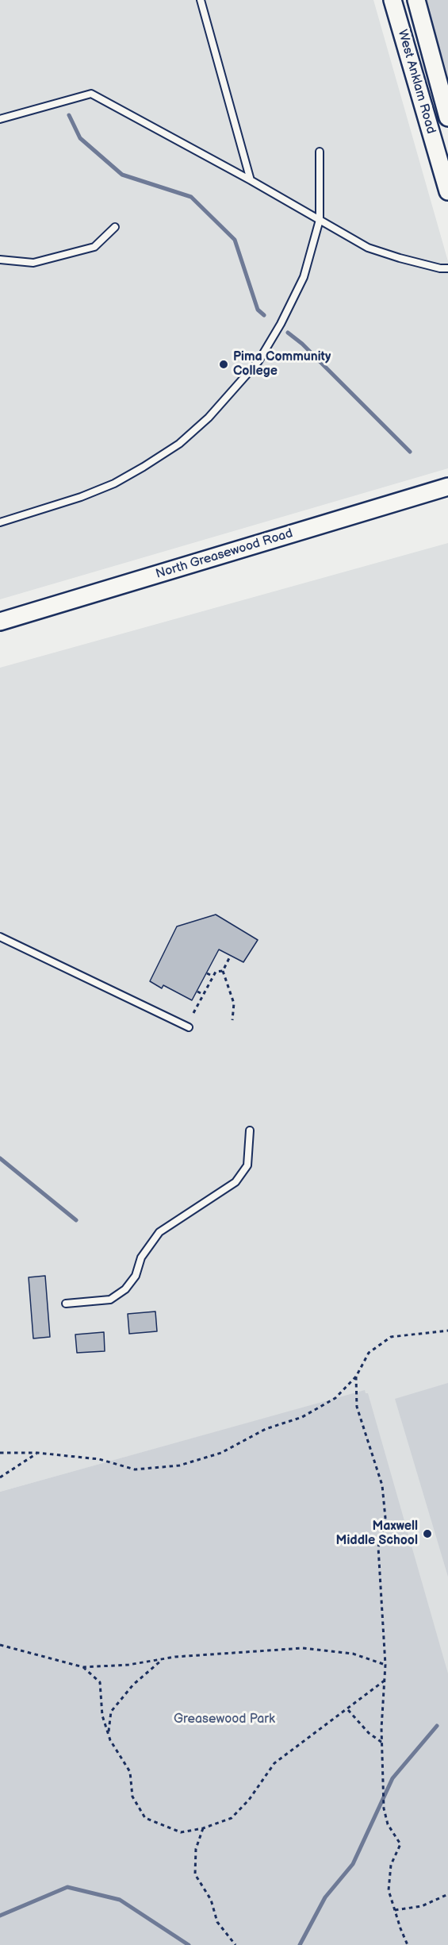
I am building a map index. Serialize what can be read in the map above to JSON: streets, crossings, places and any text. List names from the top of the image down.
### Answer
{
  "streets": {
    "main road": ["West Anklam Road", "North Greasewood Road"]
  },
  "parks": ["Greasewood Park"],
  "places": ["Pima Community College", "Maxwell Middle School"]
}
